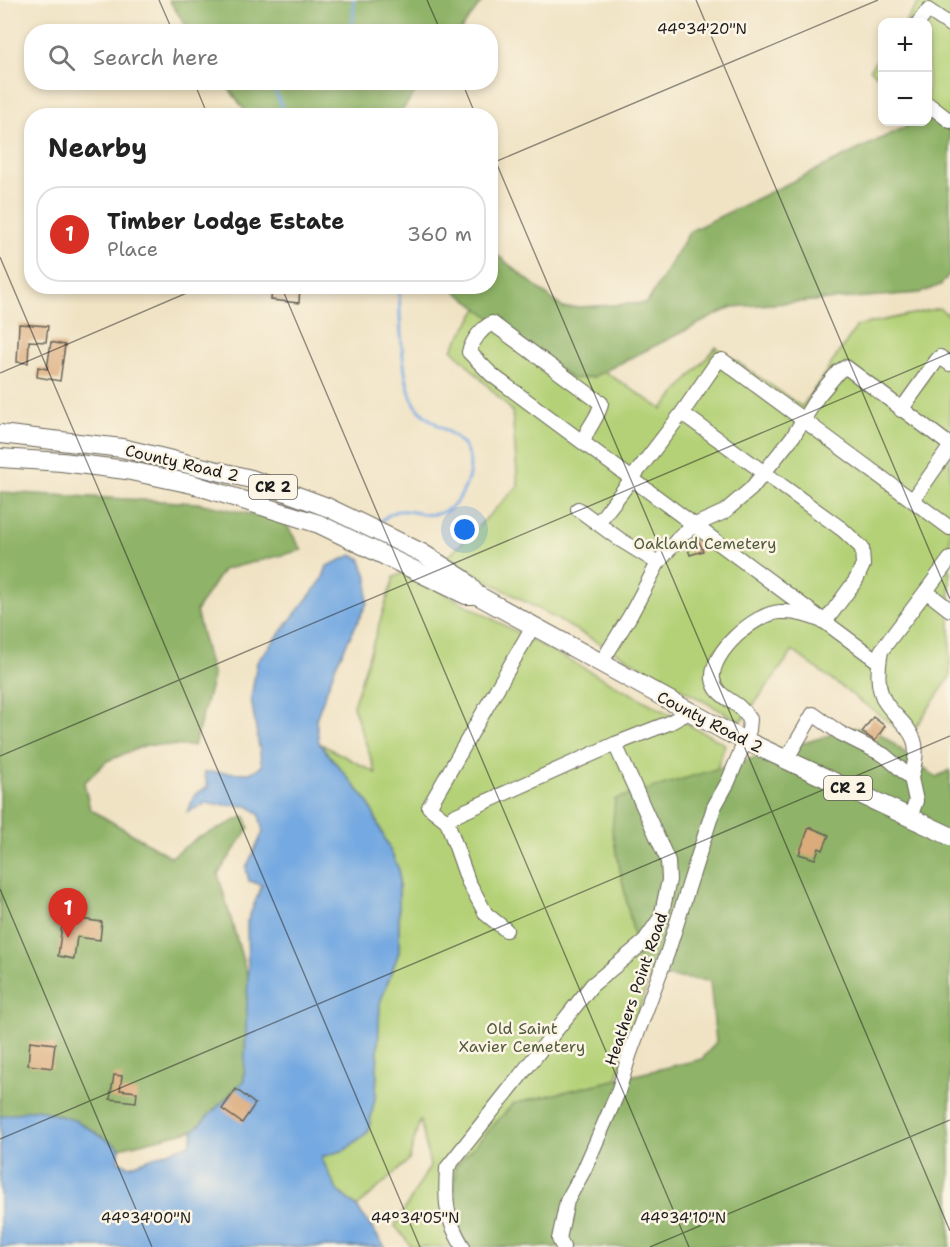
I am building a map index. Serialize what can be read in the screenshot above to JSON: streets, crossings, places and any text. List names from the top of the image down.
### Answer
{
  "streets": {
    "main road": ["County Road 2", "CR 2"],
    "street": ["Heathers Point Road"]
  },
  "crossings": [
    ["County Road 2", "Heathers Point Road"]
  ],
  "parks": ["Oakland Cemetery", "Old Saint Xavier Cemetery"],
  "page": {
    "map_buttons": ["+", "−"],
    "search": "Search here",
    "heading": "Nearby",
    "list": [
      {
        "mark": "1",
        "name": "Timber Lodge Estate",
        "note": "Place",
        "value": "360 m"
      }
    ],
    "pins": "1"
  },
  "coordinates": [
    "44°34'20\"N",
    "44°34'00\"N",
    "44°34'05\"N",
    "44°34'10\"N"
  ]
}
